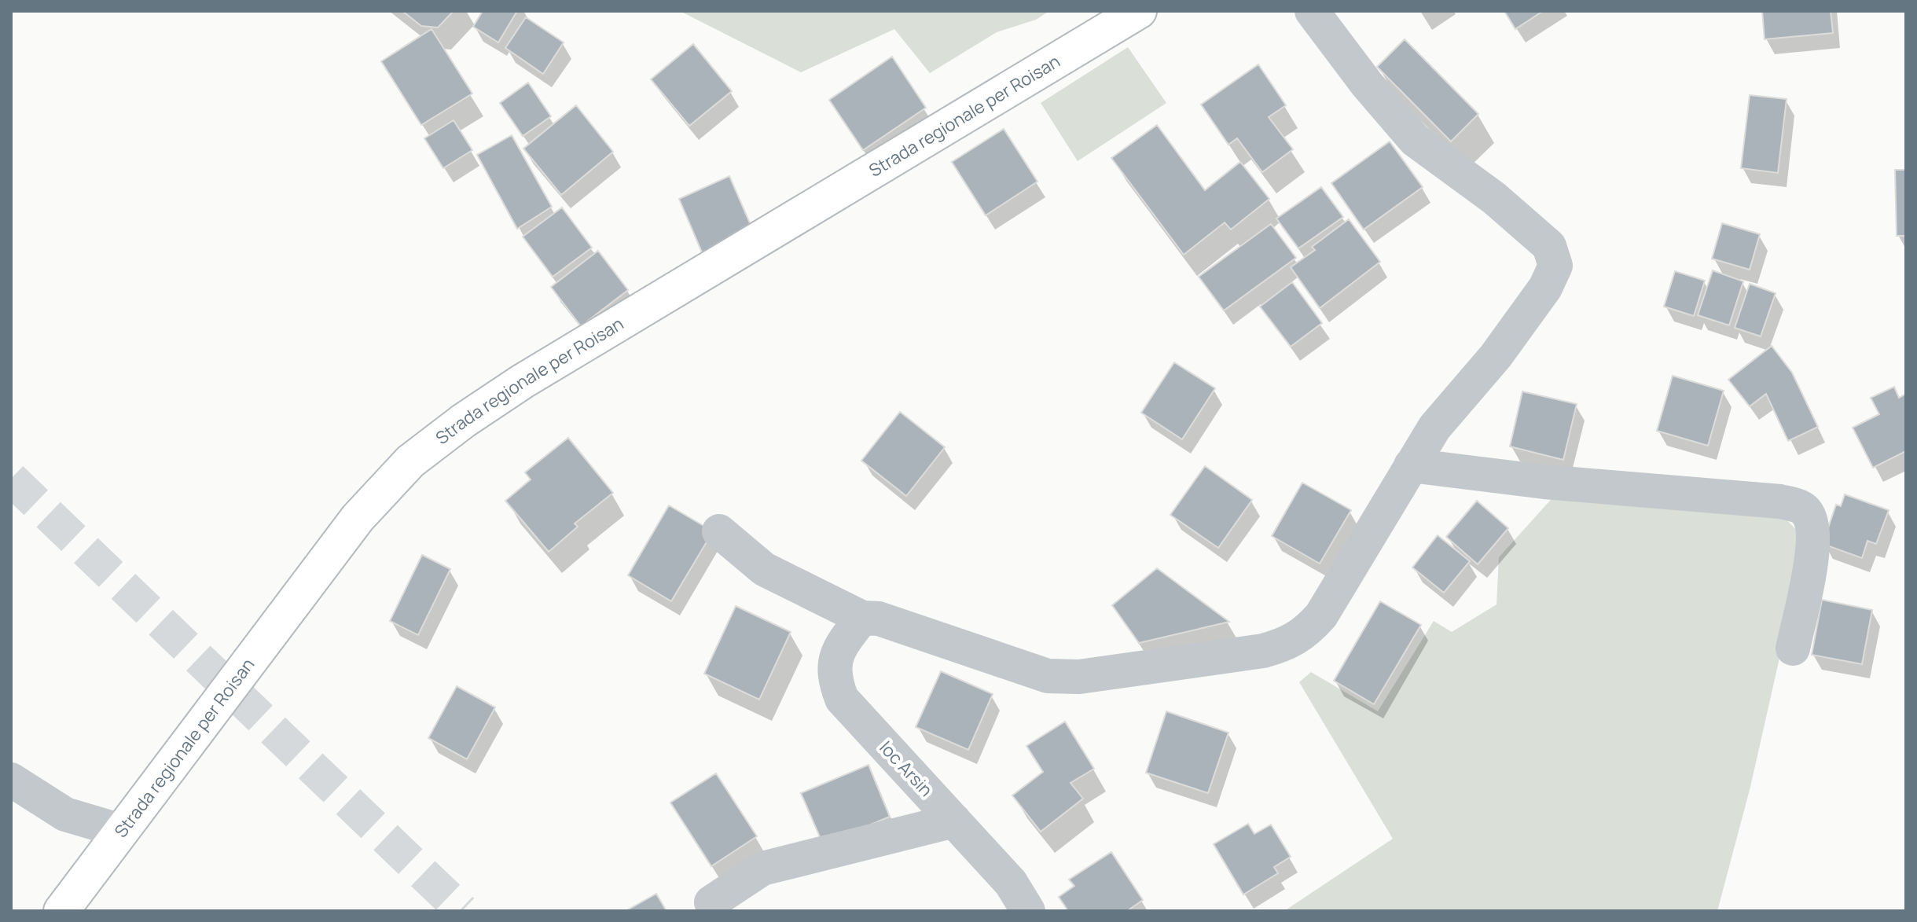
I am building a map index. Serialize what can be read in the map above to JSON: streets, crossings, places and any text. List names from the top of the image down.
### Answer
{
  "streets": {
    "main road": ["Strada regionale per Roisan"],
    "street": ["loc Arsin"]
  }
}
